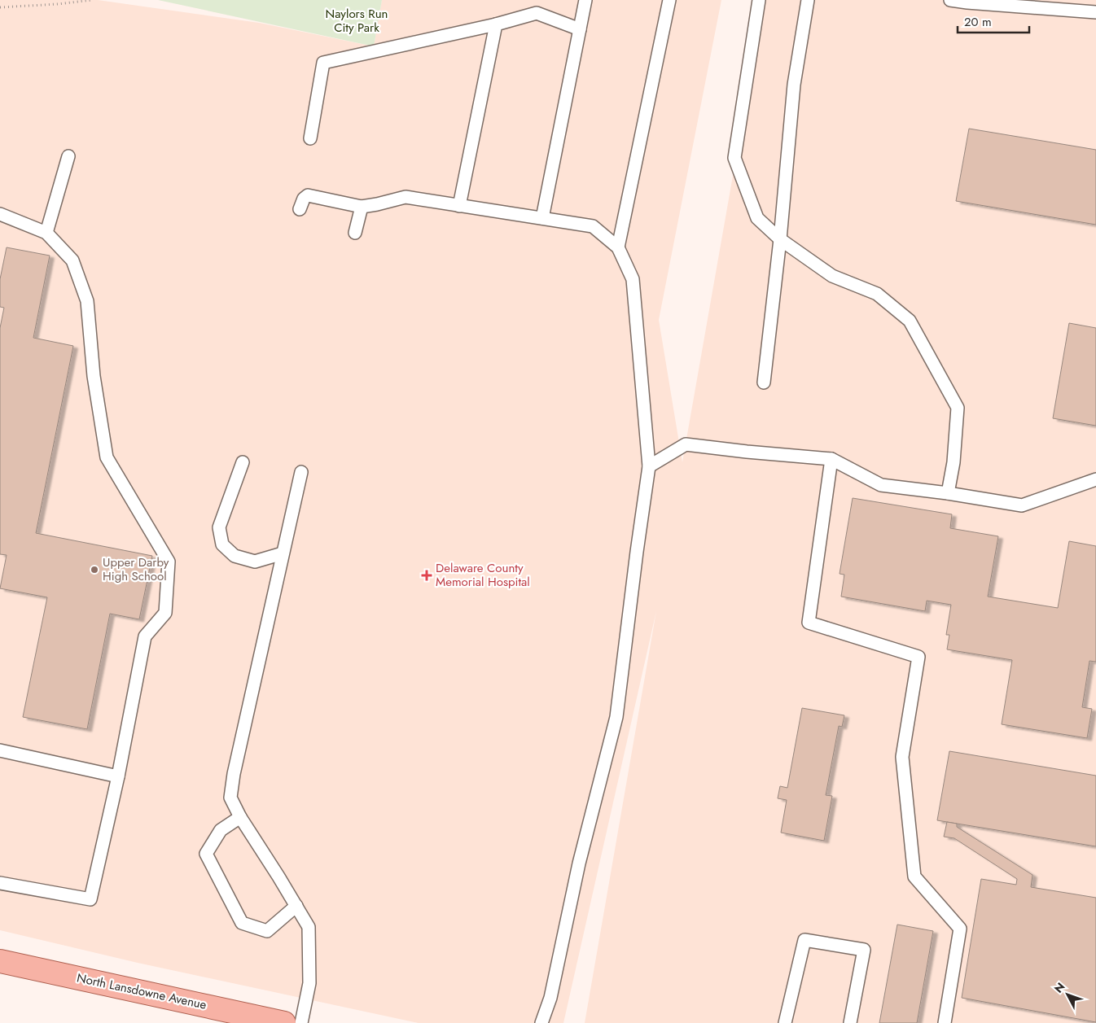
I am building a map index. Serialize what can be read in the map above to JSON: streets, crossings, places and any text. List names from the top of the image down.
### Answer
{
  "streets": {
    "main road": ["North Lansdowne Avenue"]
  },
  "parks": ["Naylors Run City Park"],
  "places": {
    "other": ["Upper Darby High School"],
    "health": ["Delaware County Memorial Hospital"]
  },
  "scale_bar": "20 m",
  "north": "top left"
}
